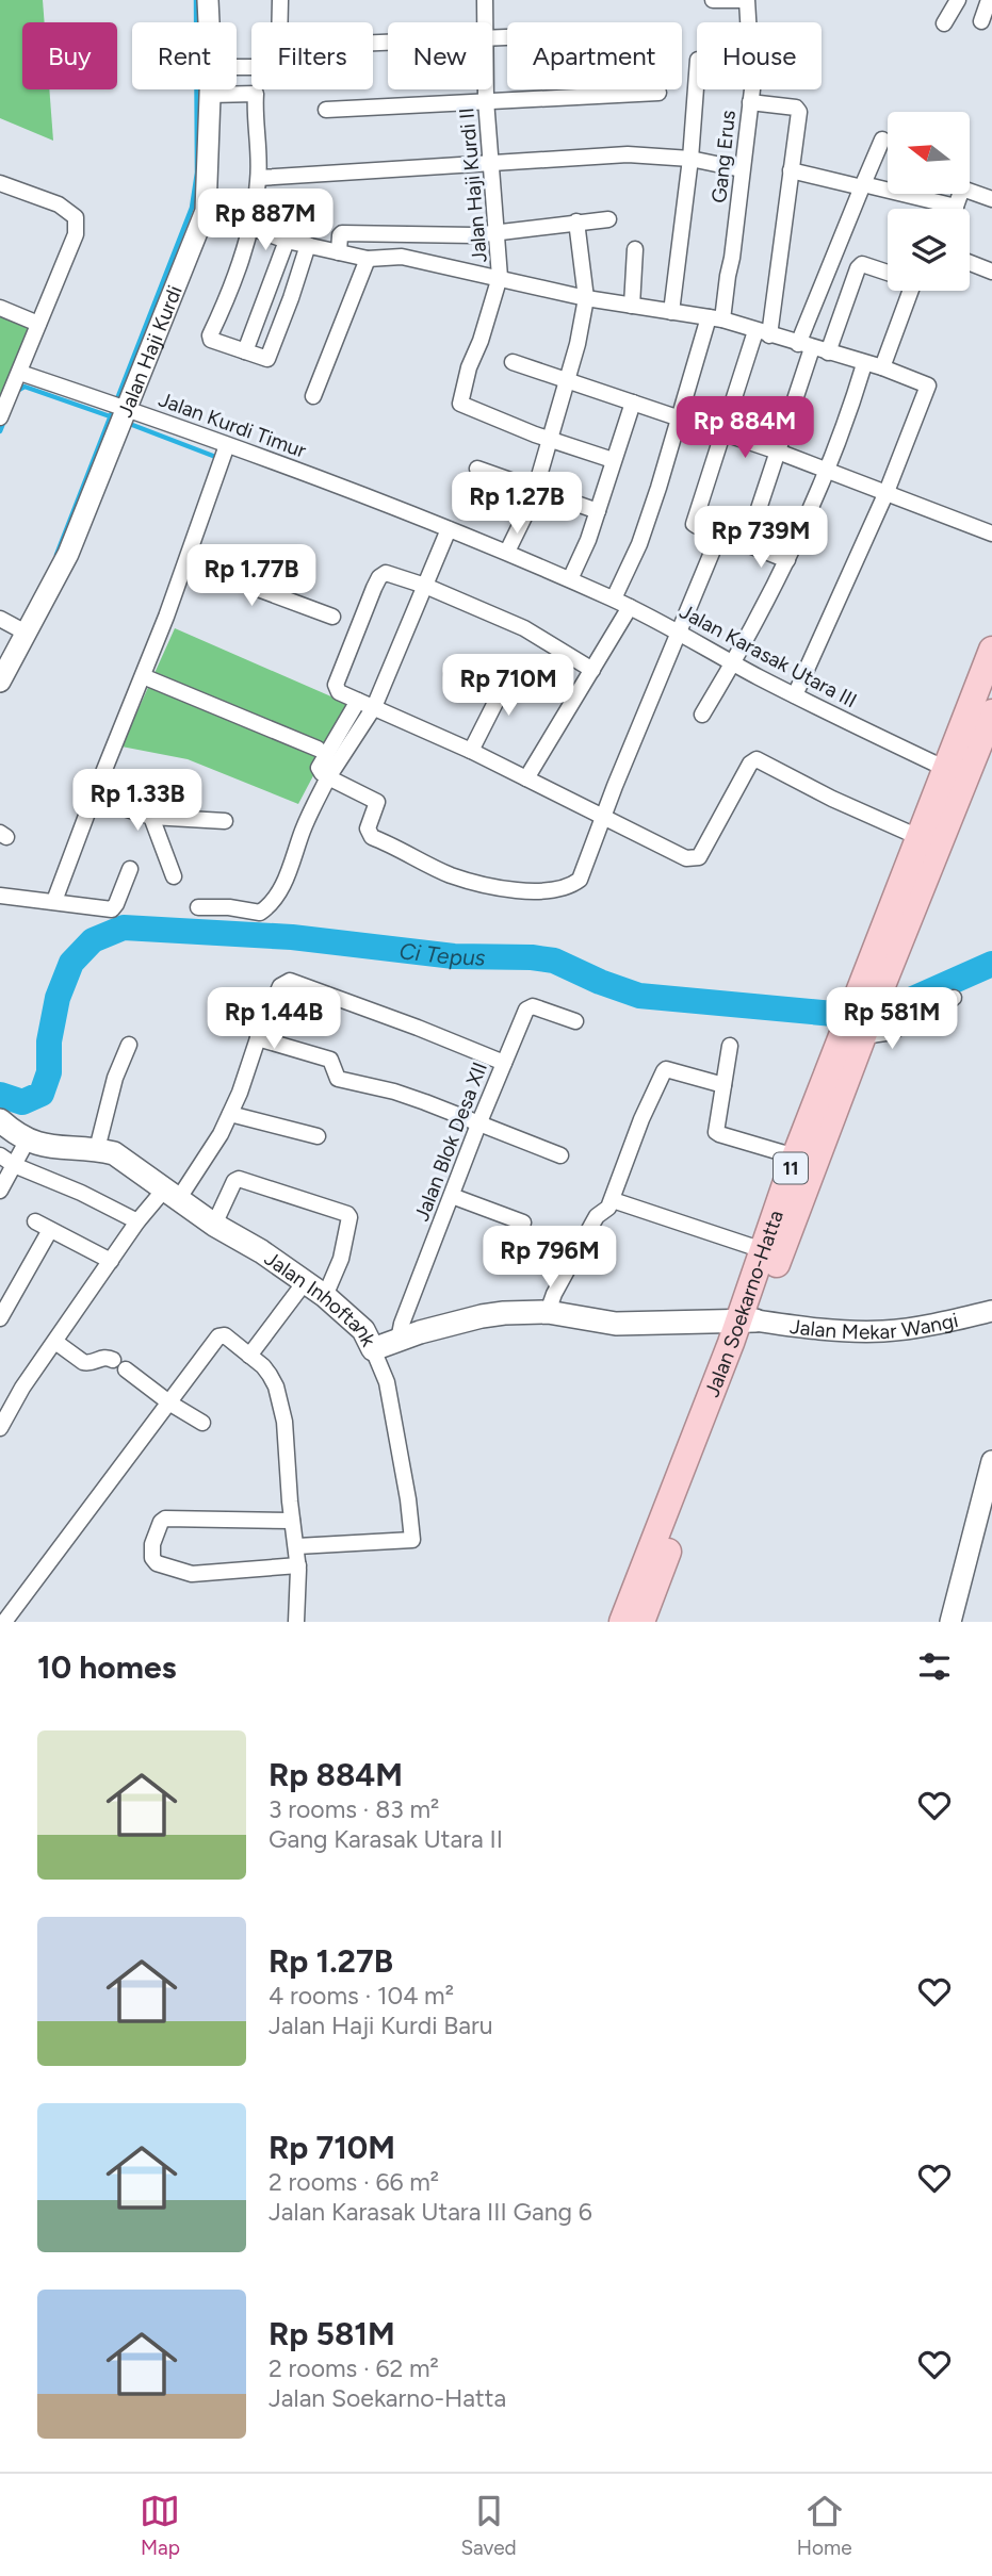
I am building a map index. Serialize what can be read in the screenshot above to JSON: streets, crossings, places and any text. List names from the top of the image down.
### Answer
{
  "streets": {
    "highway": ["11", "Jalan Soekarno-Hatta"],
    "main road": ["Jalan Inhoftank"],
    "street": [
      "Gang Erus",
      "Jalan Haji Kurdi II",
      "Jalan Haji Kurdi",
      "Jalan Kurdi Timur",
      "Jalan Karasak Utara III",
      "Jalan Blok Desa XII",
      "Jalan Mekar Wangi"
    ]
  },
  "crossings": [
    ["Gang Erus", "Jalan Karasak Utara III"],
    ["Jalan Haji Kurdi", "Jalan Kurdi Timur"],
    ["Jalan Kurdi Timur", "Jalan Karasak Utara III"],
    ["Jalan Karasak Utara III", "Jalan Soekarno-Hatta"],
    ["Jalan Blok Desa XII", "Jalan Inhoftank"],
    ["Jalan Inhoftank", "Jalan Soekarno-Hatta"],
    ["Jalan Inhoftank", "Jalan Mekar Wangi"],
    ["Jalan Soekarno-Hatta", "Jalan Mekar Wangi"]
  ],
  "water": ["Ci Tepus"],
  "north": "left",
  "page": {
    "chip": [
      "Buy",
      "Rent",
      "Filters",
      "New",
      "Apartment",
      "House"
    ],
    "price": [
      "Rp 887M",
      "Rp 884M",
      "Rp 1.27B",
      "Rp 739M",
      "Rp 1.77B",
      "Rp 710M",
      "Rp 1.33B",
      "Rp 1.44B",
      "Rp 581M",
      "Rp 796M"
    ],
    "heading": "10 homes",
    "list": [
      {
        "name": "Rp 884M",
        "note": "3 rooms · 83 m² · Gang Karasak Utara II"
      },
      {
        "name": "Rp 1.27B",
        "note": "4 rooms · 104 m² · Jalan Haji Kurdi Baru"
      },
      {
        "name": "Rp 710M",
        "note": "2 rooms · 66 m² · Jalan Karasak Utara III Gang 6"
      },
      {
        "name": "Rp 581M",
        "note": "2 rooms · 62 m² · Jalan Soekarno-Hatta"
      }
    ],
    "tabs": ["Map", "Saved", "Home"]
  }
}
